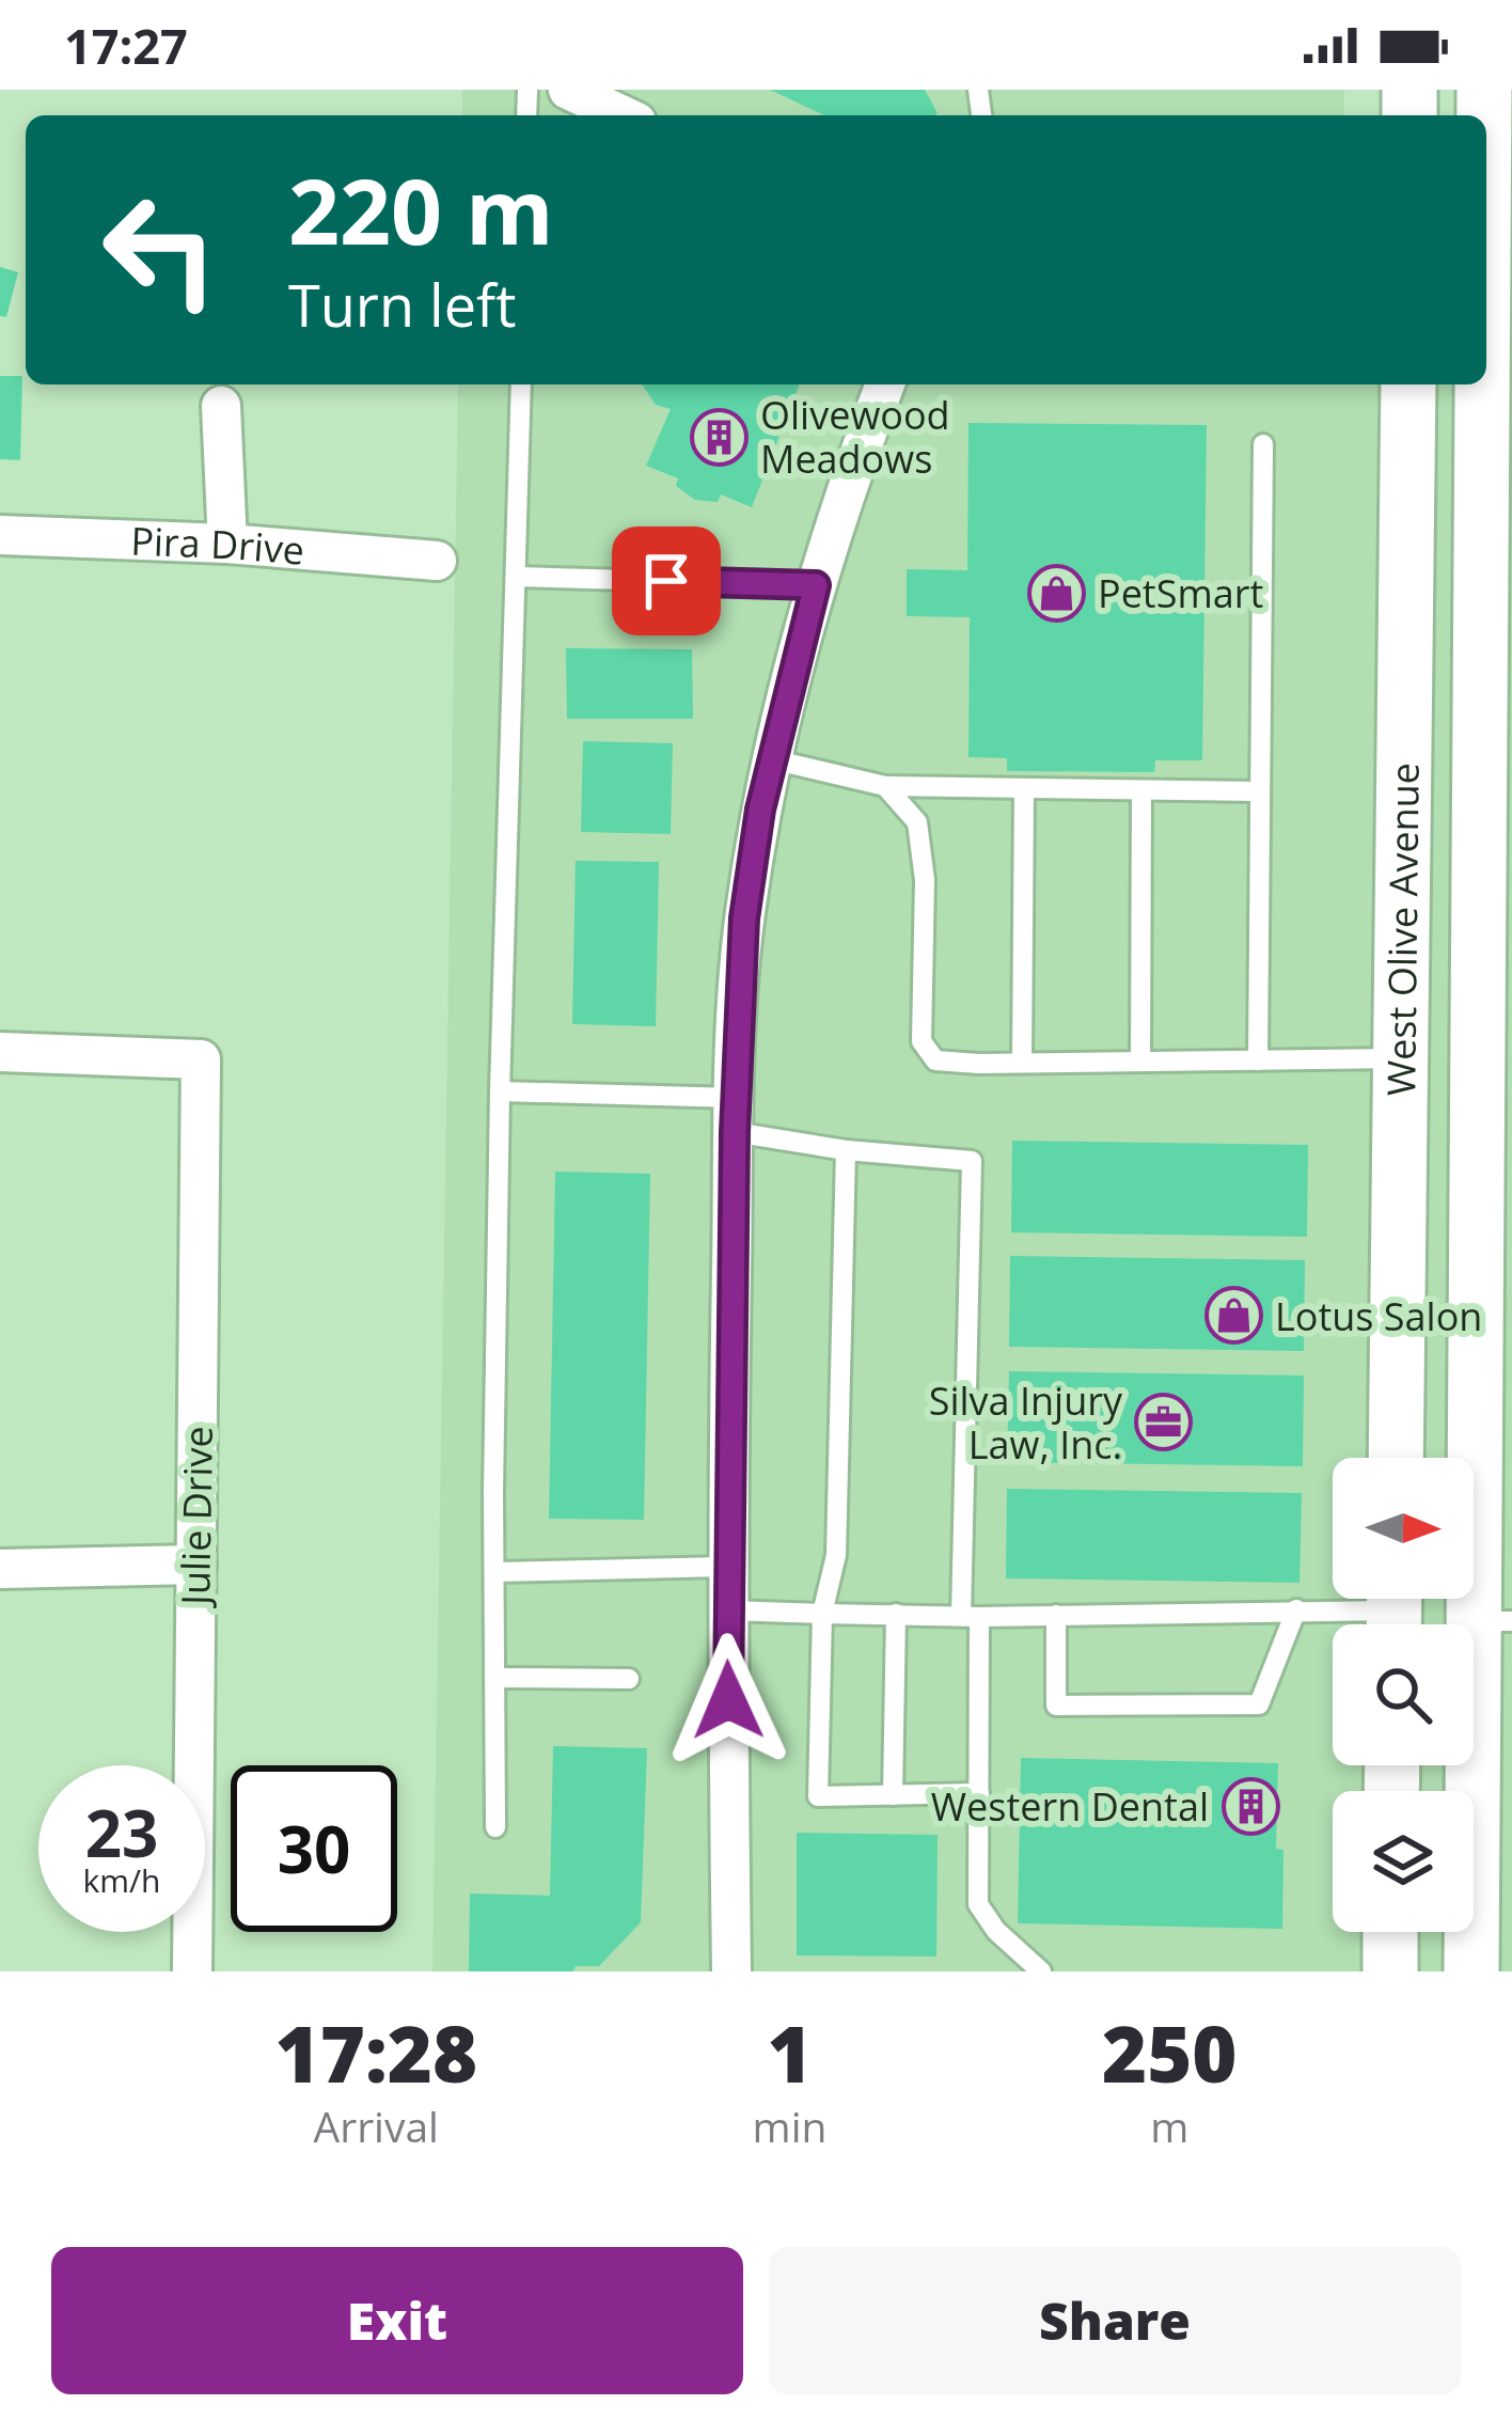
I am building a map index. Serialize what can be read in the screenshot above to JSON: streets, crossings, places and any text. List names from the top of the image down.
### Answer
{
  "streets": {
    "main road": ["West Olive Avenue"],
    "street": ["Pira Drive", "Julie Drive"]
  },
  "places": {
    "building": ["Olivewood Meadows", "Western Dental"],
    "shop": ["PetSmart", "Lotus Salon"],
    "office": ["Silva Injury Law, Inc."]
  },
  "north": "right",
  "page": {
    "status": "17:27",
    "turn": ["220 m", "Turn left"],
    "speed": "23 km/h",
    "limit": "30",
    "eta": [
      "17:28",
      "Arrival",
      "1",
      "min",
      "250",
      "m"
    ],
    "buttons": ["Exit", "Share"]
  }
}
